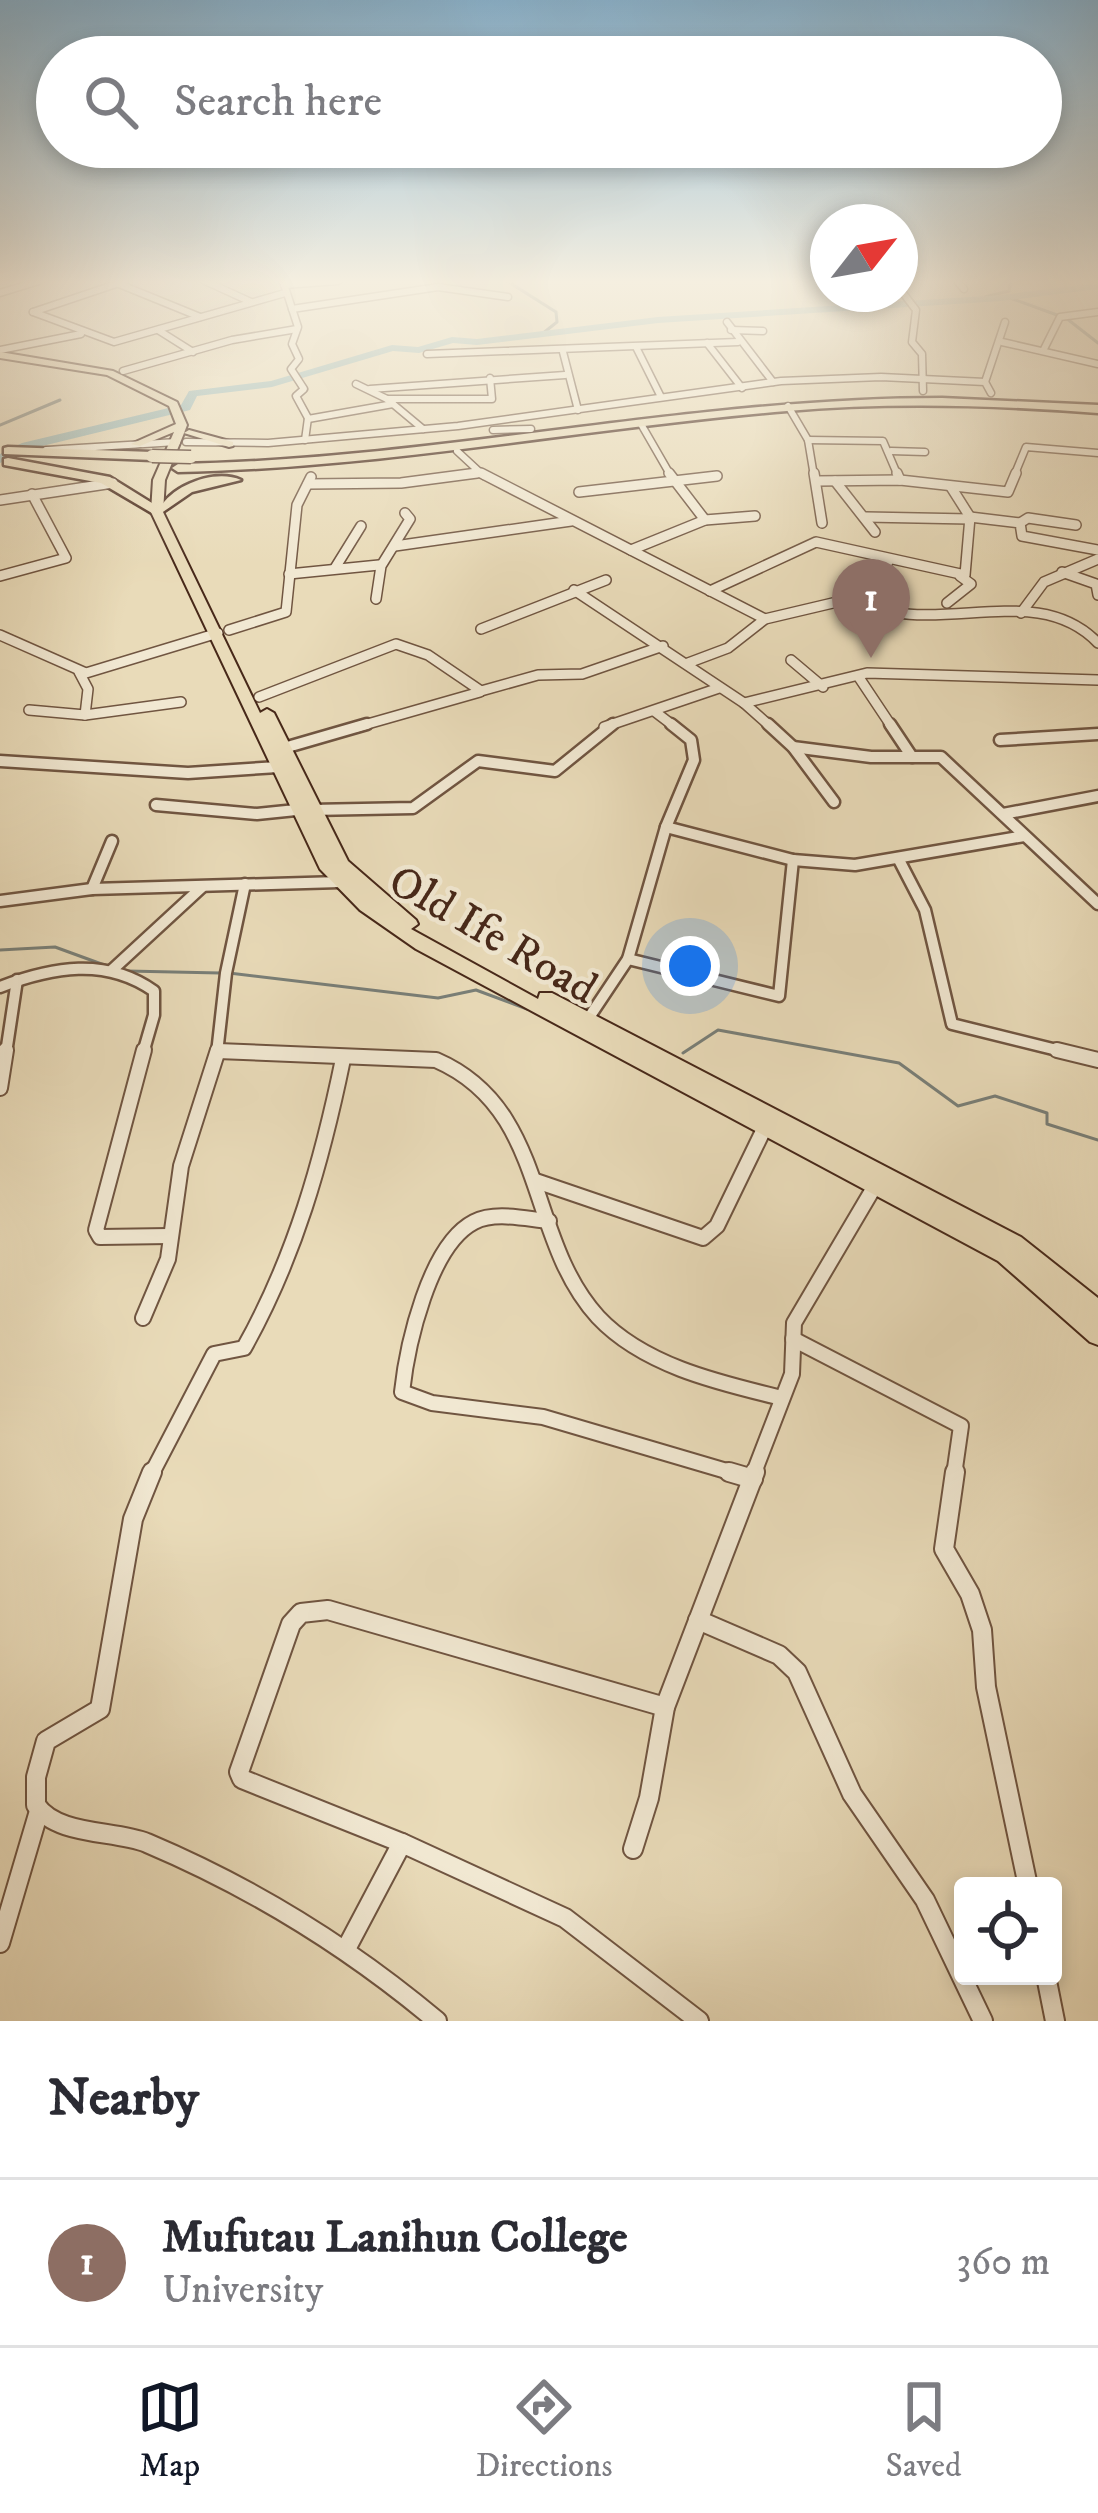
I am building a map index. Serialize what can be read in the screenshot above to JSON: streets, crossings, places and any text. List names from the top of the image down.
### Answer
{
  "streets": {
    "main road": ["Old Ife Road"]
  },
  "north": "top right",
  "page": {
    "search": "Search here",
    "pins": "1",
    "heading": "Nearby",
    "list": [
      {
        "mark": "1",
        "name": "Mufutau Lanihun College",
        "note": "University",
        "value": "360 m"
      }
    ],
    "nav": ["Map", "Directions", "Saved"]
  }
}
